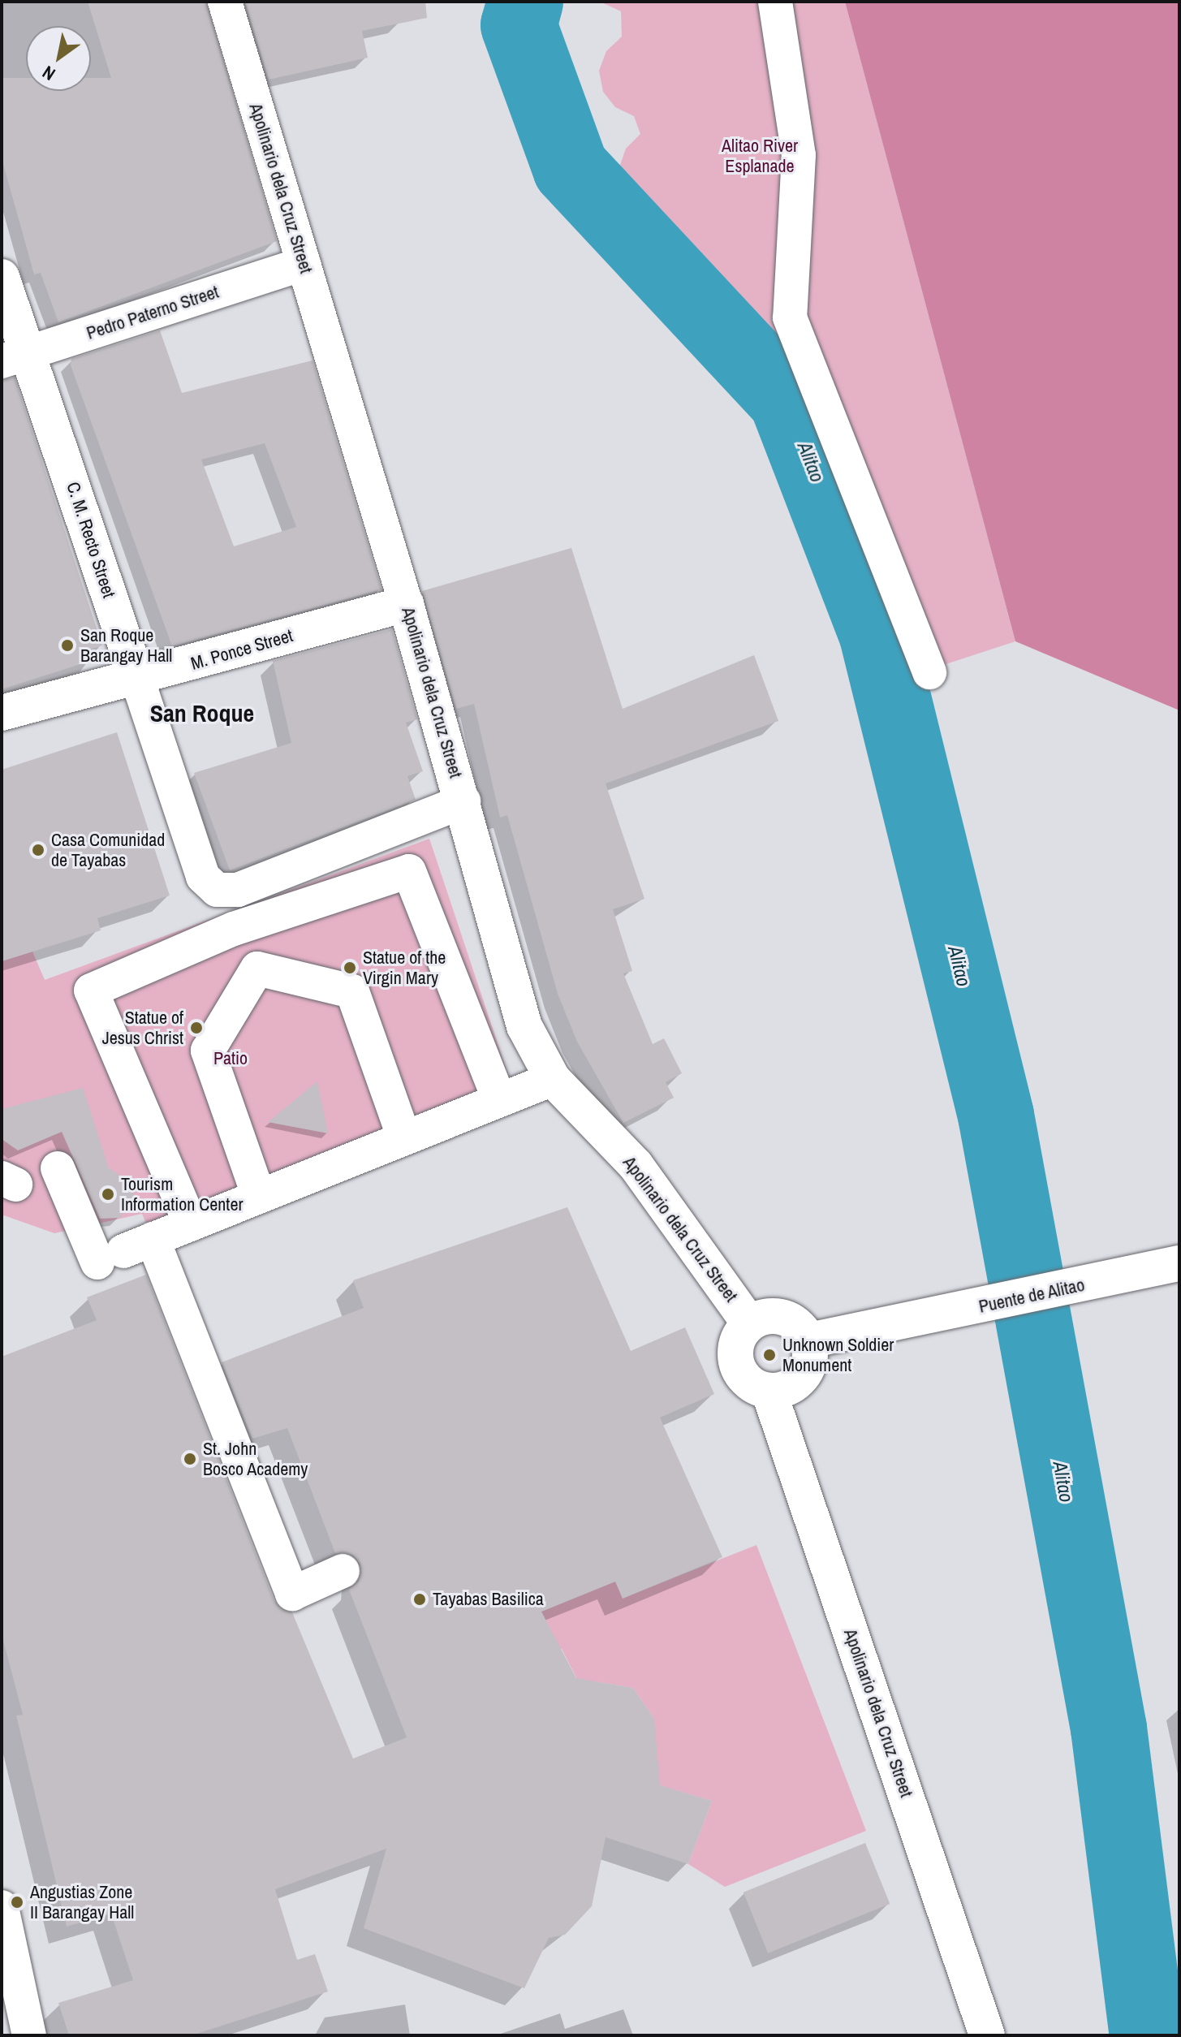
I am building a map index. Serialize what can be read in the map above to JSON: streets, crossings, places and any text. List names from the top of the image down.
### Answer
{
  "streets": {
    "street": [
      "Apolinario dela Cruz Street",
      "Pedro Paterno Street",
      "C. M. Recto Street",
      "M. Ponce Street",
      "Puente de Alitao"
    ]
  },
  "crossings": [
    ["Apolinario dela Cruz Street", "Pedro Paterno Street"],
    ["Apolinario dela Cruz Street", "M. Ponce Street"],
    ["Apolinario dela Cruz Street", "Puente de Alitao"],
    ["Pedro Paterno Street", "C. M. Recto Street"],
    ["C. M. Recto Street", "M. Ponce Street"]
  ],
  "districts": ["San Roque"],
  "water": ["Alitao"],
  "parks": ["Alitao River Esplanade", "Patio"],
  "places": [
    "San Roque Barangay Hall",
    "Casa Comunidad de Tayabas",
    "Statue of the Virgin Mary",
    "Statue of Jesus Christ",
    "Tourism Information Center",
    "Unknown Soldier Monument",
    "St. John Bosco Academy",
    "Tayabas Basilica",
    "Angustias Zone II Barangay Hall"
  ],
  "north": "bottom left"
}
